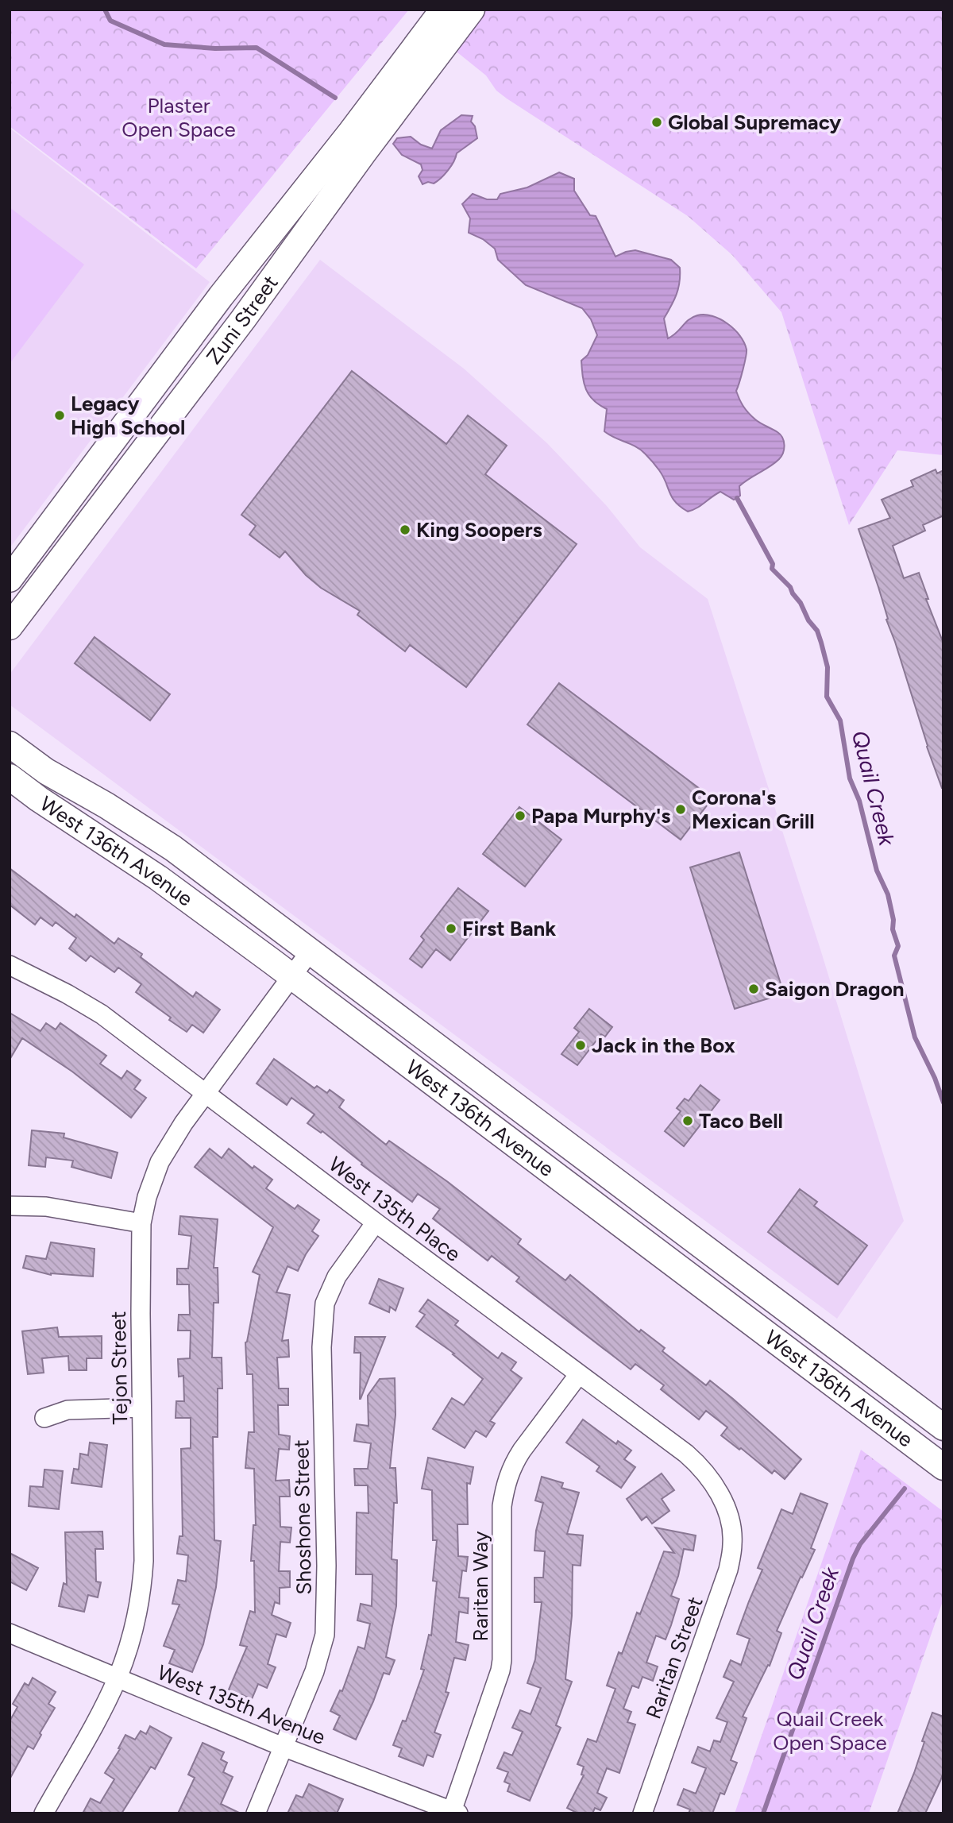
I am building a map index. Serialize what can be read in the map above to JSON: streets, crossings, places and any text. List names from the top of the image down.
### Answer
{
  "streets": {
    "main road": ["Zuni Street", "West 136th Avenue"],
    "street": [
      "West 135th Place",
      "Tejon Street",
      "Shoshone Street",
      "Raritan Way",
      "Raritan Street",
      "West 135th Avenue"
    ]
  },
  "crossings": [
    ["West 136th Avenue", "Tejon Street"],
    ["West 135th Place", "Tejon Street"],
    ["West 135th Place", "Shoshone Street"],
    ["West 135th Place", "Raritan Way"],
    ["West 135th Place", "Raritan Street"],
    ["Tejon Street", "West 135th Avenue"],
    ["Shoshone Street", "West 135th Avenue"],
    ["Raritan Way", "West 135th Avenue"]
  ],
  "water": ["Quail Creek"],
  "parks": ["Plaster Open Space", "Quail Creek Open Space"],
  "places": [
    "Global Supremacy",
    "Legacy High School",
    "King Soopers",
    "Corona's Mexican Grill",
    "Papa Murphy's",
    "First Bank",
    "Saigon Dragon",
    "Jack in the Box",
    "Taco Bell"
  ]
}
